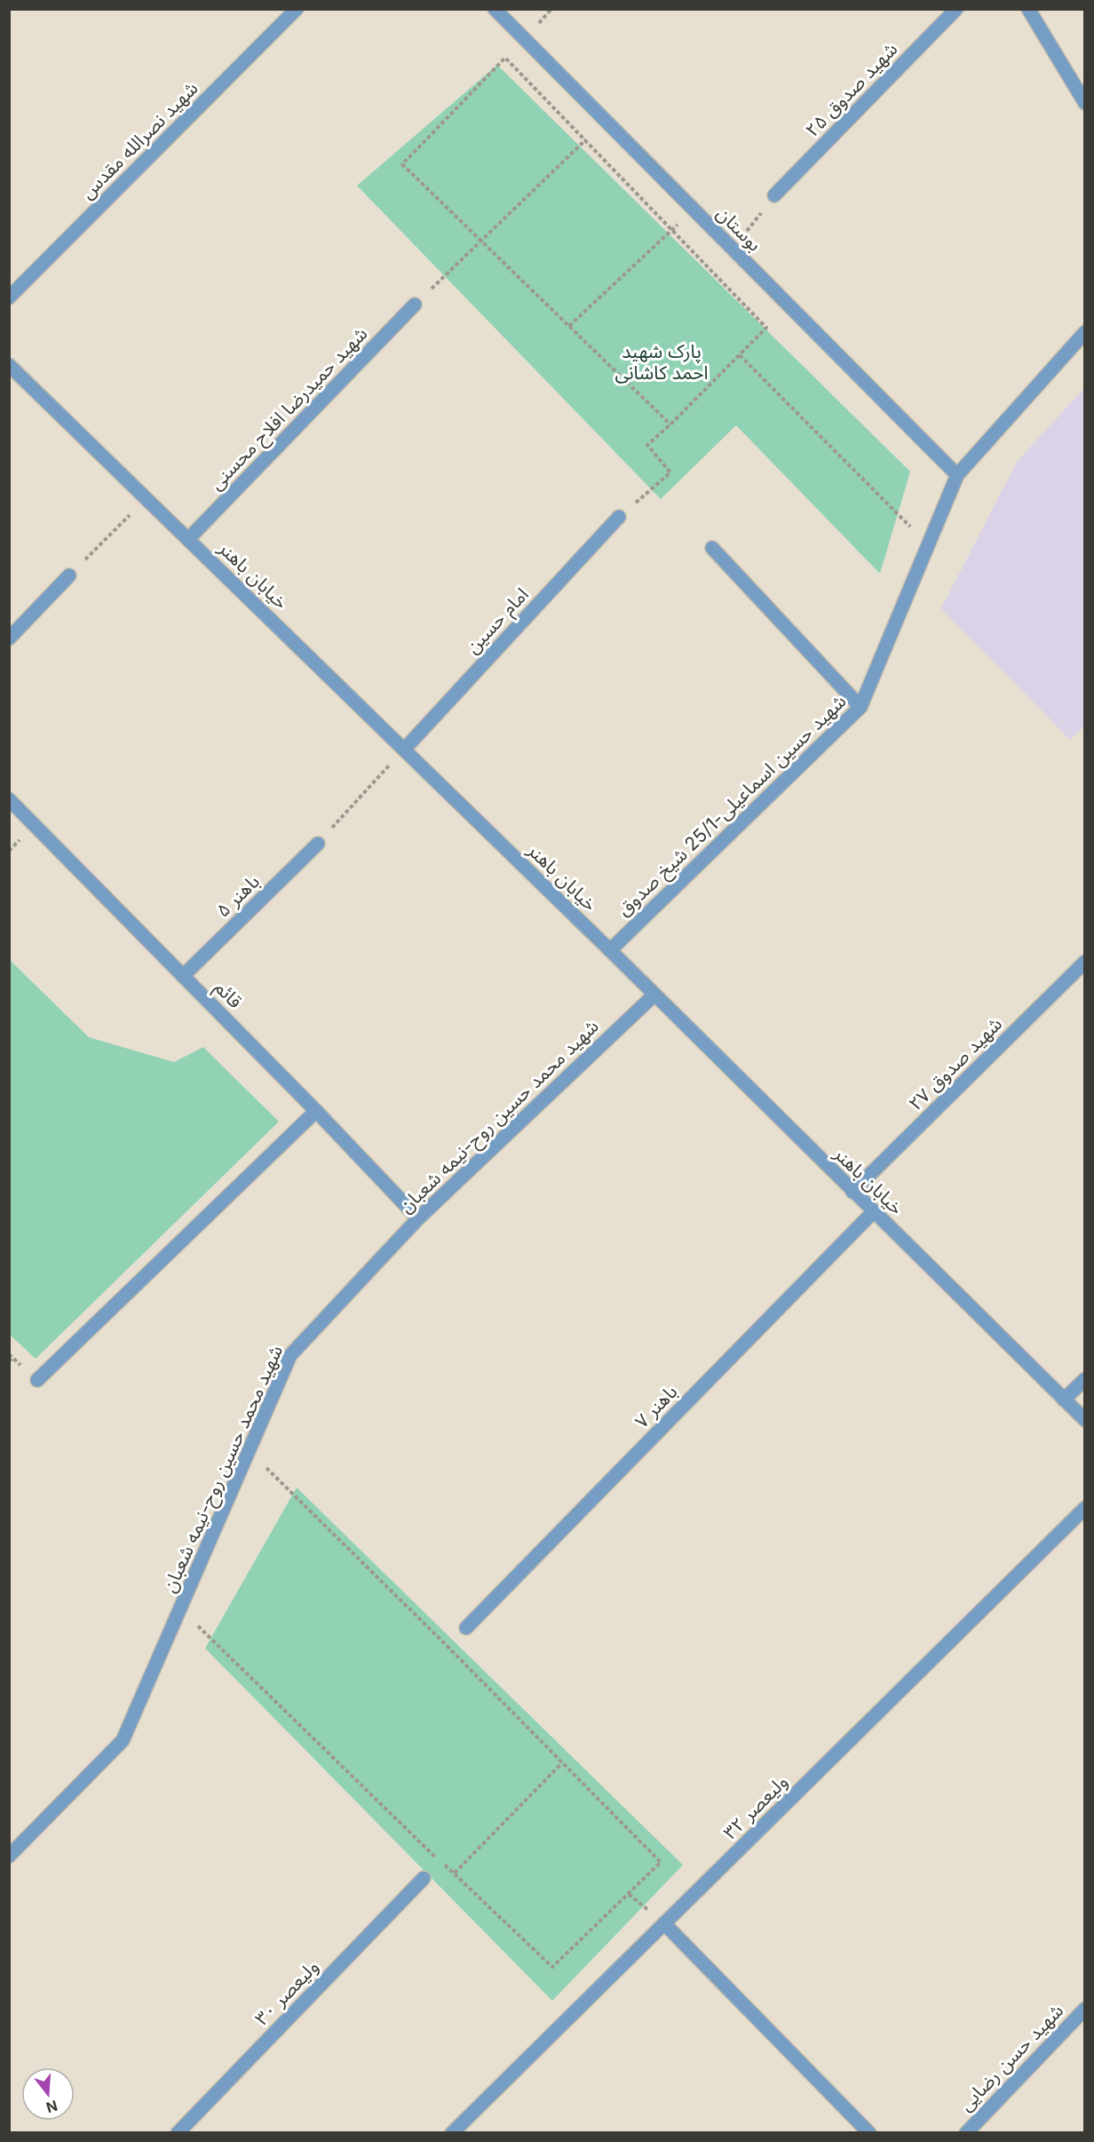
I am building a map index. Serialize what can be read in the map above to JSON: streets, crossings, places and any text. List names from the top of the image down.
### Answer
{
  "streets": {
    "street": [
      "شهید صدوق ۲۵",
      "شهید نصرالله مقدس",
      "بوستان",
      "شهید حمیدرضا افلاح محسنی",
      "خیابان باهنر",
      "امام حسین",
      "شهید حسین اسماعیلی-25/1 شیخ صدوق",
      "باهنر ۵",
      "قائم",
      "شهید صدوق ۲۷",
      "شهید محمد حسین روح-نیمه شعبان",
      "باهنر ۷",
      "ولیعصر ۳۲",
      "ولیعصر ۳۰",
      "شهید حسن رضایی"
    ]
  },
  "crossings": [
    ["بوستان", "شهید حسین اسماعیلی-25/1 شیخ صدوق"],
    ["شهید حمیدرضا افلاح محسنی", "خیابان باهنر"],
    ["خیابان باهنر", "امام حسین"],
    ["خیابان باهنر", "شهید حسین اسماعیلی-25/1 شیخ صدوق"],
    ["خیابان باهنر", "شهید صدوق ۲۷"],
    ["خیابان باهنر", "شهید محمد حسین روح-نیمه شعبان"],
    ["خیابان باهنر", "باهنر ۷"],
    ["باهنر ۵", "قائم"],
    ["قائم", "شهید محمد حسین روح-نیمه شعبان"]
  ],
  "parks": ["پارک شهید احمد کاشانی"],
  "north": "bottom"
}
